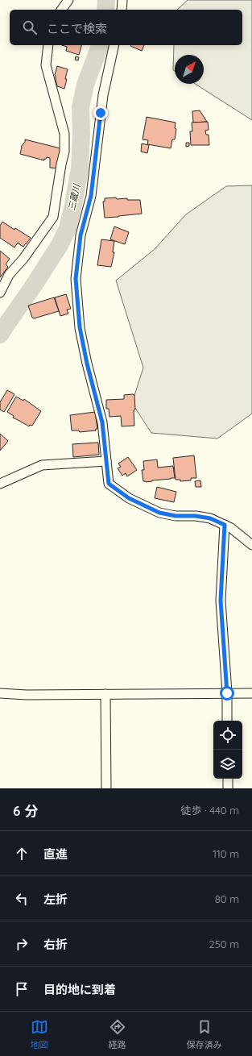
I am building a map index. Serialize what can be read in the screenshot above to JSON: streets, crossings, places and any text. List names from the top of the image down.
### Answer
{
  "water": ["三蔵川"],
  "north": "top right",
  "page": {
    "search": "ここで検索",
    "heading": ["6 分", "徒歩 · 440 m"],
    "list": [
      ["直進", "110 m"],
      ["左折", "80 m"],
      ["右折", "250 m"],
      "目的地に到着"
    ],
    "nav": ["地図", "経路", "保存済み"]
  }
}
